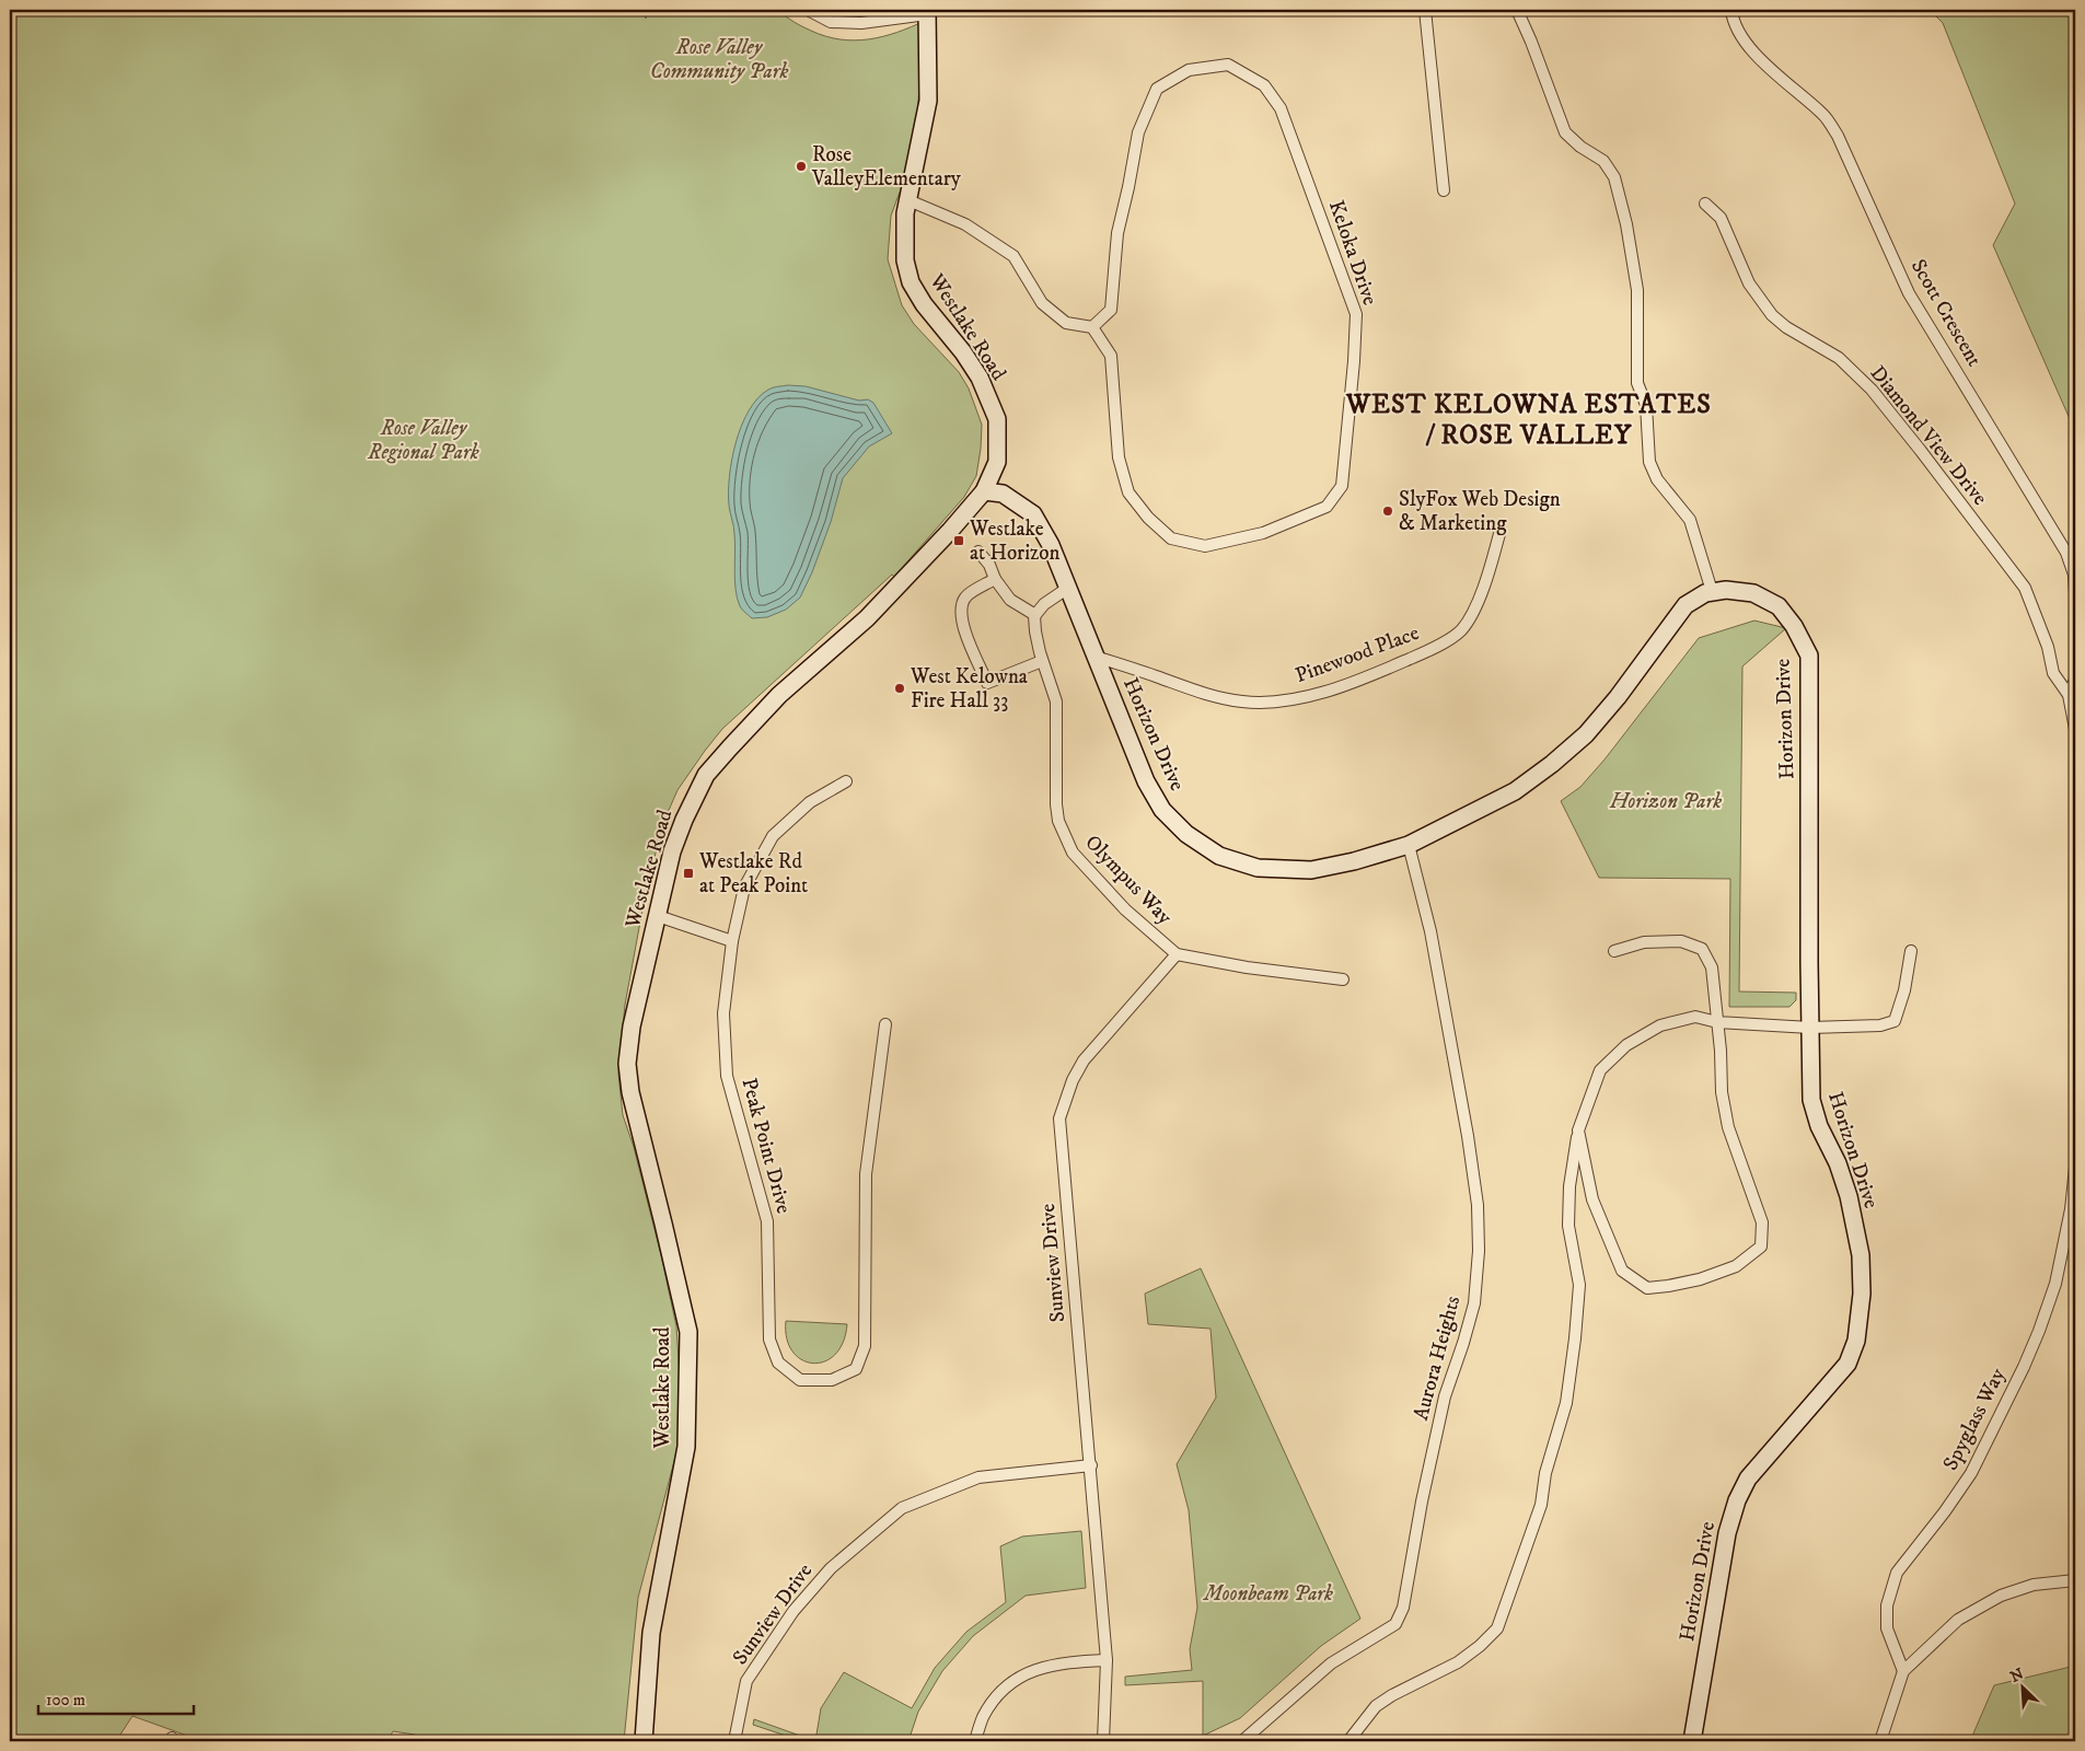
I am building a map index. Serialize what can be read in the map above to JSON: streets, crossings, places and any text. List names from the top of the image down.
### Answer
{
  "streets": {
    "street": [
      "Keloka Drive",
      "Scott Crescent",
      "Westlake Road",
      "Diamond View Drive",
      "Pinewood Place",
      "Horizon Drive",
      "Olympus Way",
      "Peak Point Drive",
      "Sunview Drive",
      "Aurora Heights",
      "Spyglass Way"
    ]
  },
  "crossings": [
    ["Westlake Road", "Horizon Drive"],
    ["Pinewood Place", "Horizon Drive"],
    ["Horizon Drive", "Aurora Heights"],
    ["Olympus Way", "Sunview Drive"]
  ],
  "districts": ["WEST KELOWNA ESTATES / ROSE VALLEY"],
  "parks": [
    "Rose Valley Community Park",
    "Rose Valley Regional Park",
    "Horizon Park",
    "Moonbeam Park"
  ],
  "places": {
    "other": ["Rose ValleyElementary", "SlyFox Web Design & Marketing", "West Kelowna Fire Hall 33"],
    "transit": ["Westlake at Horizon", "Westlake Rd at Peak Point"]
  },
  "scale_bar": "100 m",
  "north": "top left"
}
